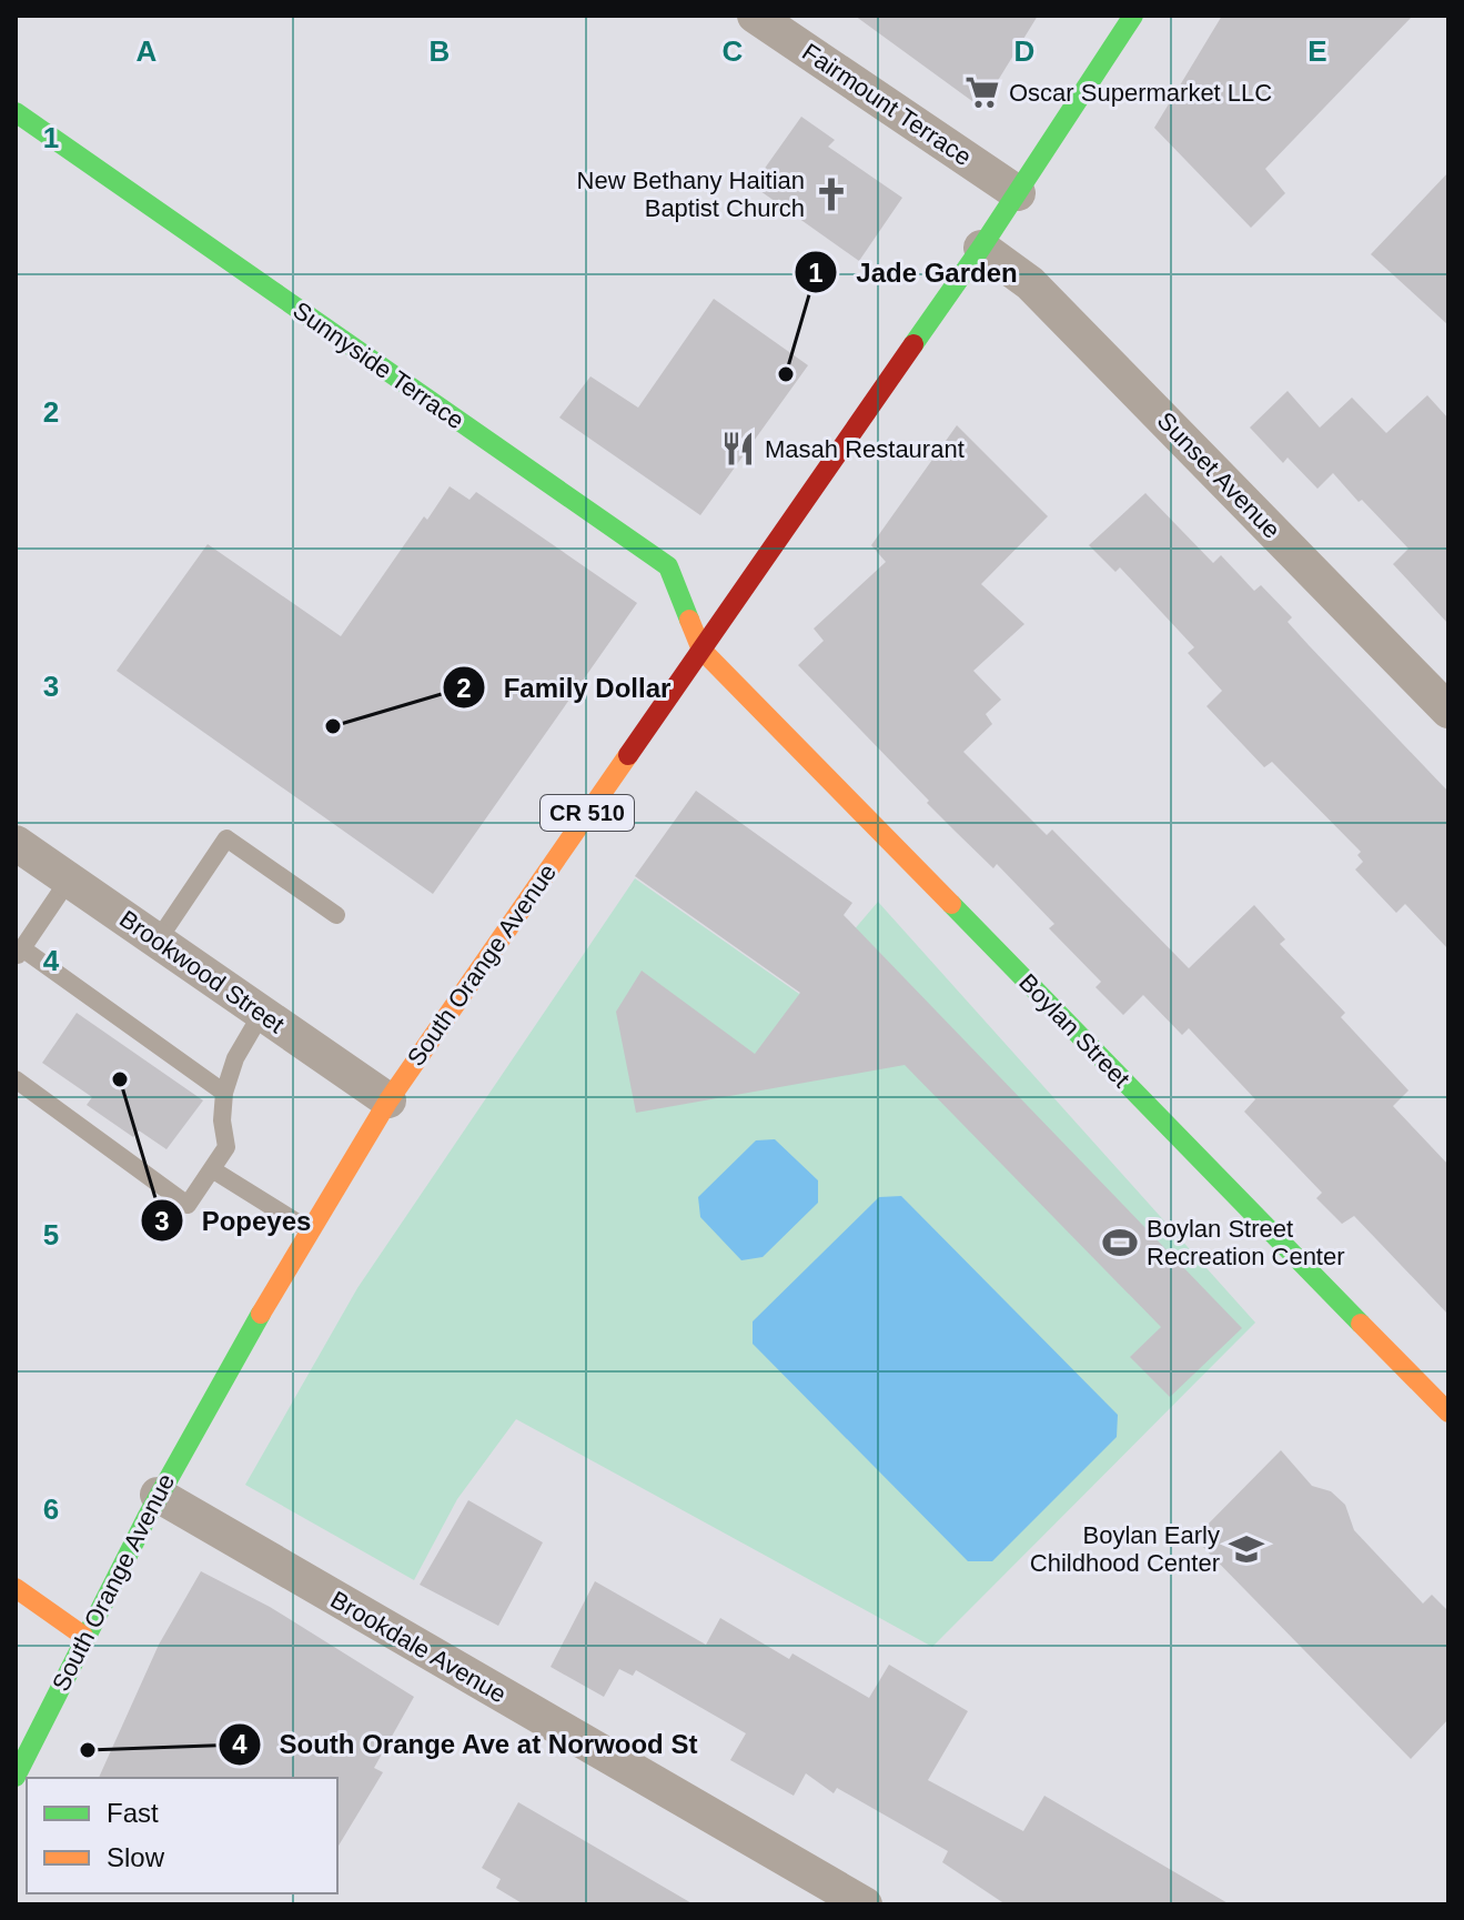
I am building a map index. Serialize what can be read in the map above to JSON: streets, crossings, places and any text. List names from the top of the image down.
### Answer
{
  "streets": {
    "main road": [
      "Sunnyside Terrace",
      "CR 510",
      "South Orange Avenue",
      "Boylan Street"
    ],
    "street": [
      "Fairmount Terrace",
      "Sunset Avenue",
      "Brookwood Street",
      "Brookdale Avenue"
    ]
  },
  "crossings": [
    ["Fairmount Terrace", "South Orange Avenue"],
    ["Sunnyside Terrace", "South Orange Avenue"],
    ["Sunnyside Terrace", "Boylan Street"],
    ["Sunset Avenue", "South Orange Avenue"],
    ["South Orange Avenue", "Brookwood Street"],
    ["South Orange Avenue", "Boylan Street"],
    ["South Orange Avenue", "Brookdale Avenue"]
  ],
  "places": {
    "supermarket": ["Oscar Supermarket LLC"],
    "church": ["New Bethany Haitian Baptist Church"],
    "other": [
      "Jade Garden",
      "Family Dollar",
      "Popeyes",
      "South Orange Ave at Norwood St"
    ],
    "restaurant": ["Masah Restaurant"],
    "sports": ["Boylan Street Recreation Center"],
    "school or university": ["Boylan Early Childhood Center"]
  },
  "legend": ["Fast", "Slow"],
  "grid": {
    "columns": [
      "A",
      "B",
      "C",
      "D",
      "E"
    ],
    "rows": [
      "1",
      "2",
      "3",
      "4",
      "5",
      "6"
    ]
  }
}
